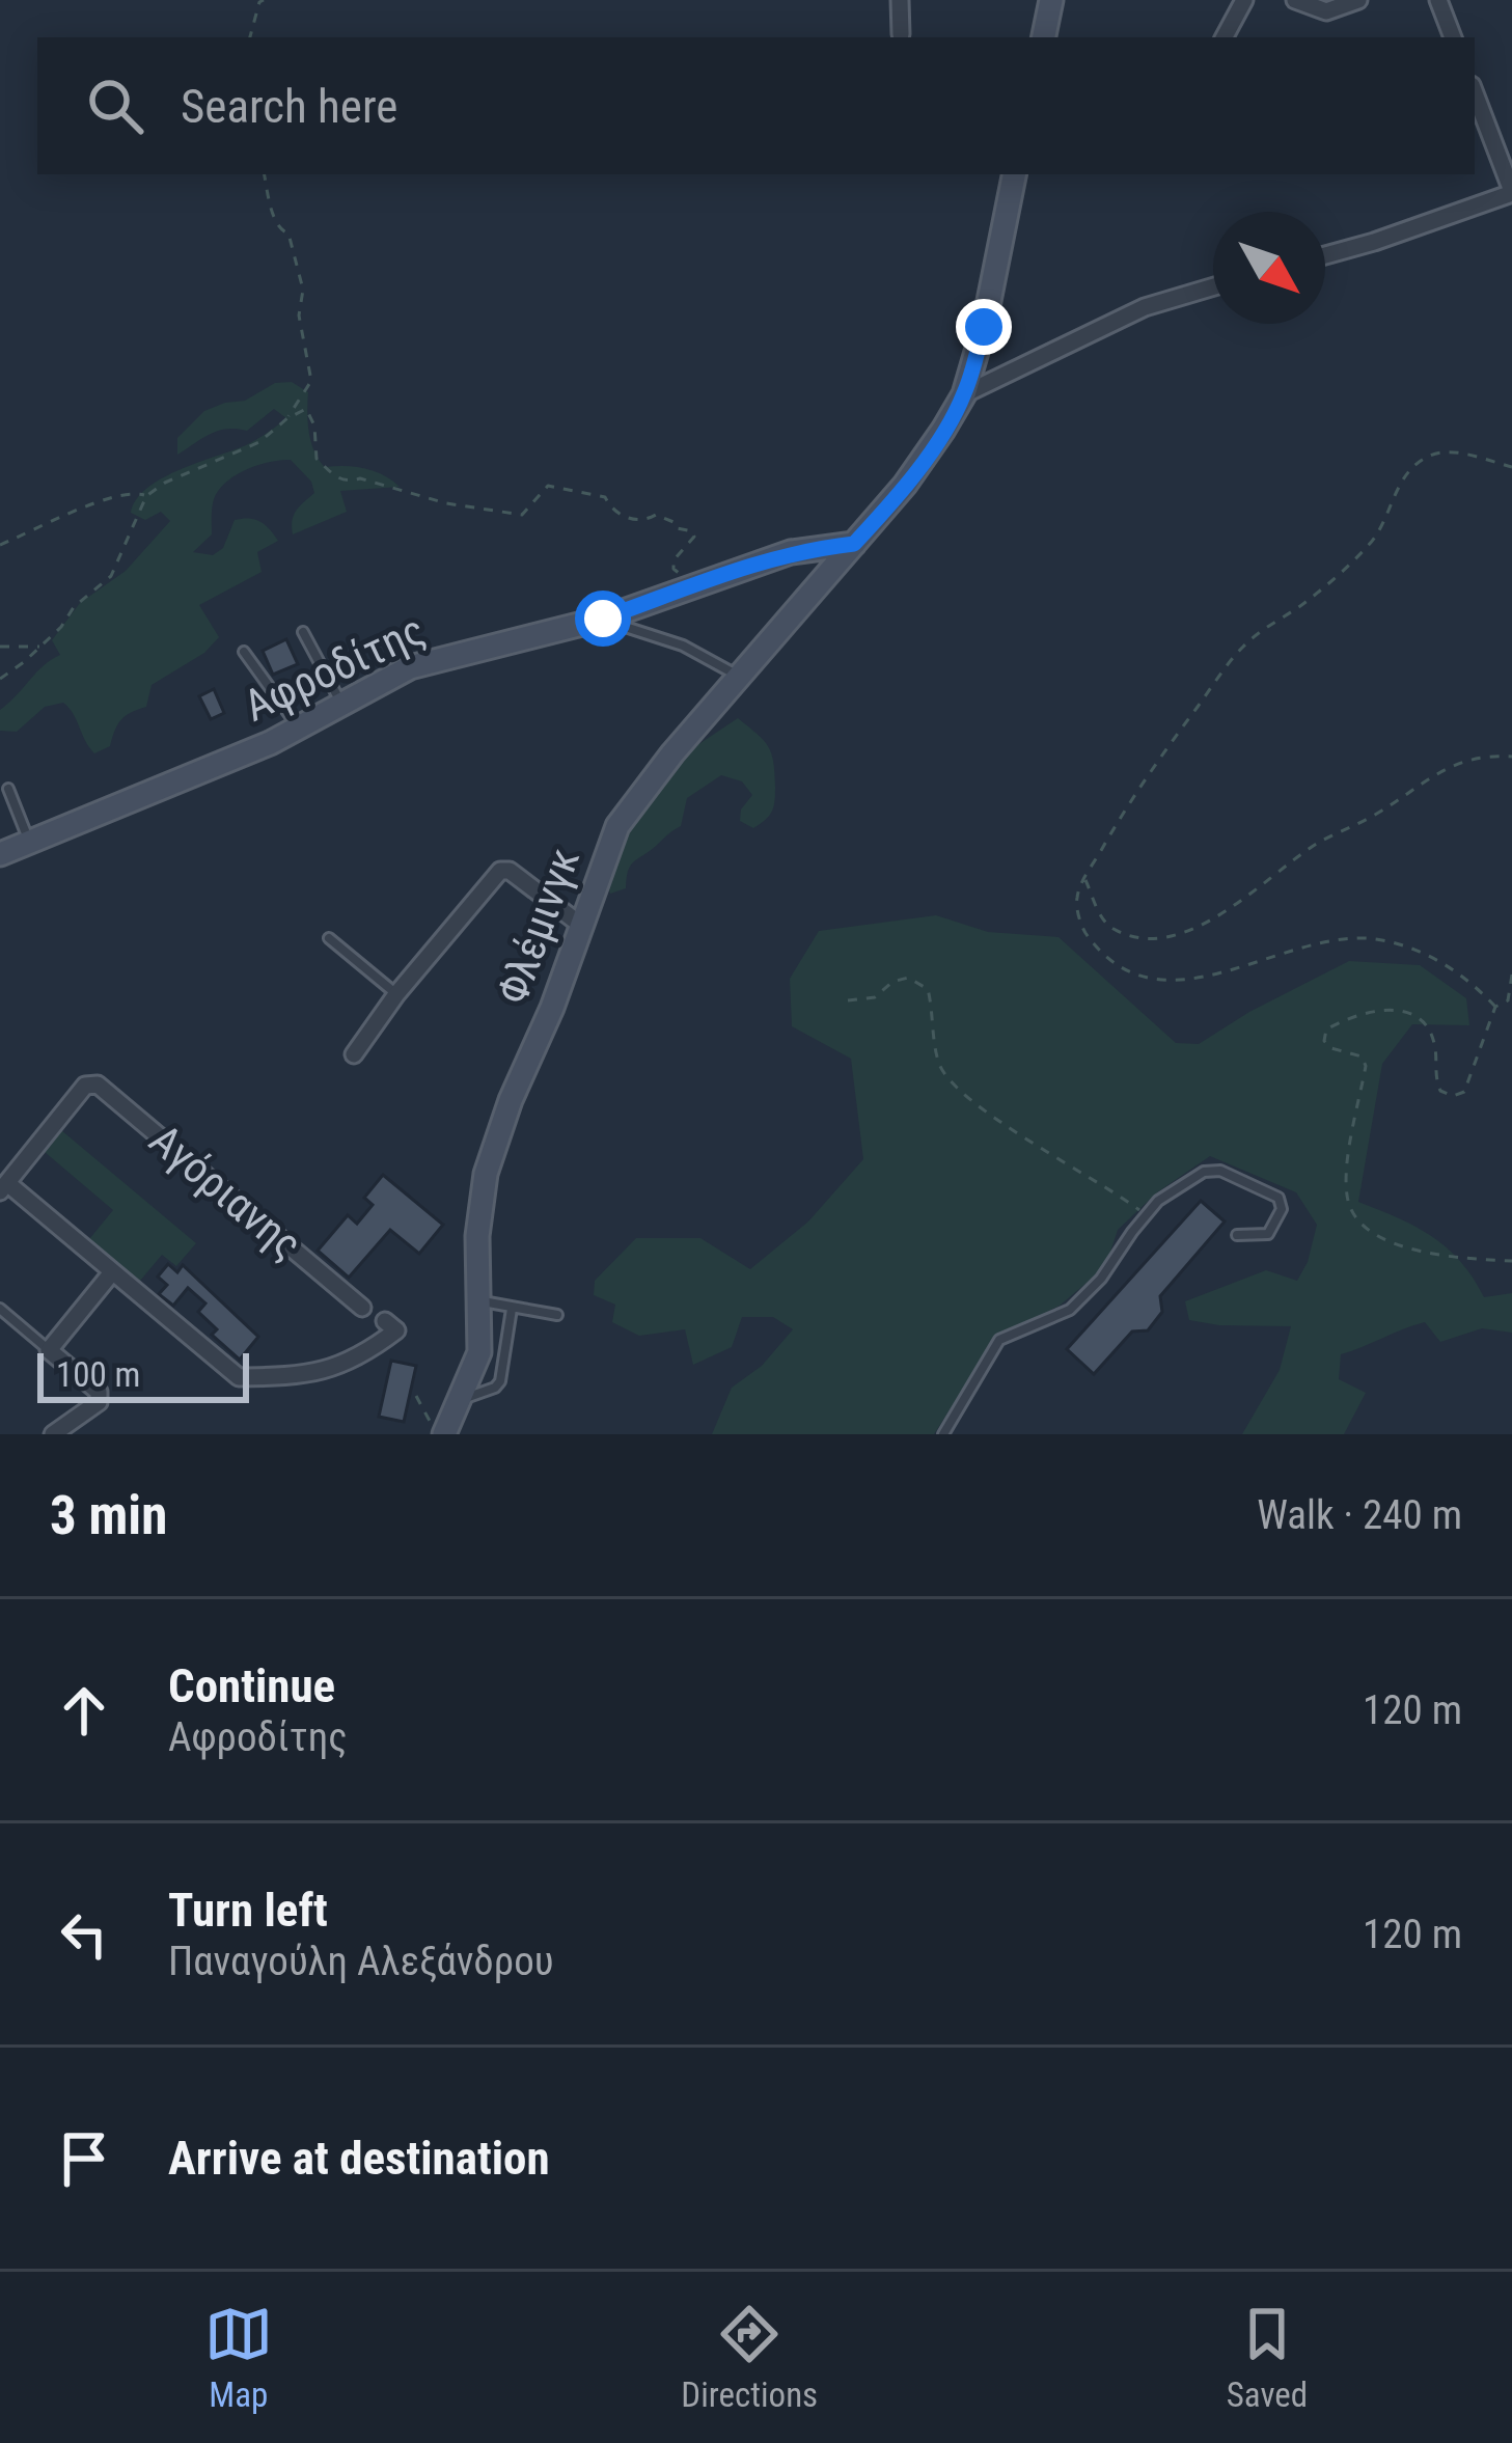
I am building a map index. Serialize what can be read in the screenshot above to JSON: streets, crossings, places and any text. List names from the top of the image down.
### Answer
{
  "streets": {
    "street": ["Αφροδίτης", "Φλέμινγκ", "Αγόριανης"]
  },
  "crossings": [
    ["Αφροδίτης", "Φλέμινγκ"]
  ],
  "scale_bar": "100 m",
  "north": "bottom right",
  "page": {
    "search": "Search here",
    "scale": "100 m",
    "heading": ["3 min", "Walk · 240 m"],
    "list": [
      ["Continue", "Αφροδίτης", "120 m"],
      ["Turn left", "Παναγούλη Αλεξάνδρου", "120 m"],
      "Arrive at destination"
    ],
    "nav": ["Map", "Directions", "Saved"]
  }
}
